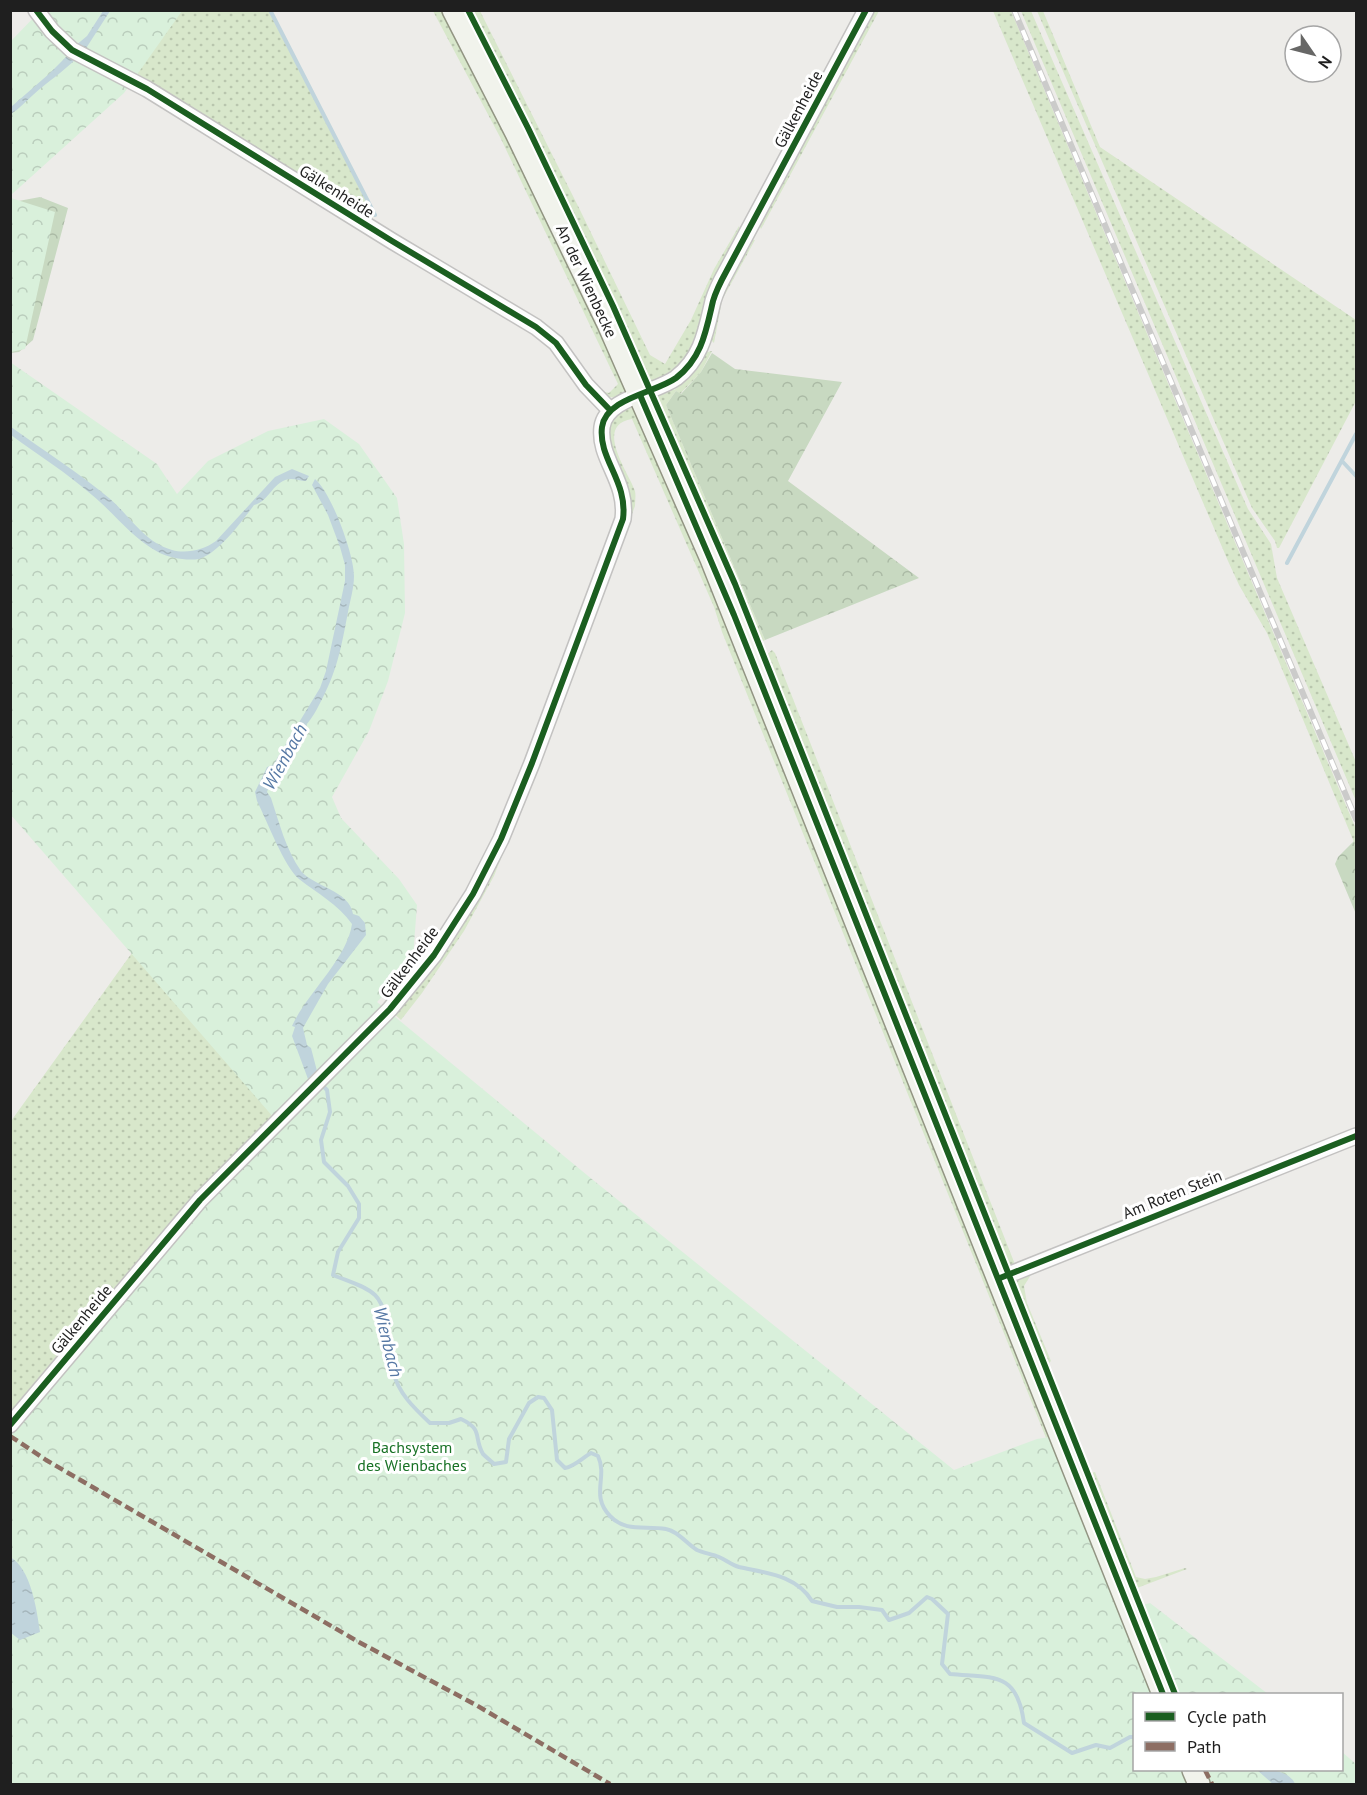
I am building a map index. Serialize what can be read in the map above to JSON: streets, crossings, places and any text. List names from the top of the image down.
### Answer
{
  "streets": {
    "street": ["Gälkenheide", "An der Wienbecke", "Am Roten Stein"]
  },
  "crossings": [
    ["Gälkenheide", "An der Wienbecke"],
    ["An der Wienbecke", "Am Roten Stein"]
  ],
  "water": ["Wienbach"],
  "parks": ["Bachsystem des Wienbaches"],
  "legend": ["Cycle path", "Path"],
  "north": "bottom right"
}
